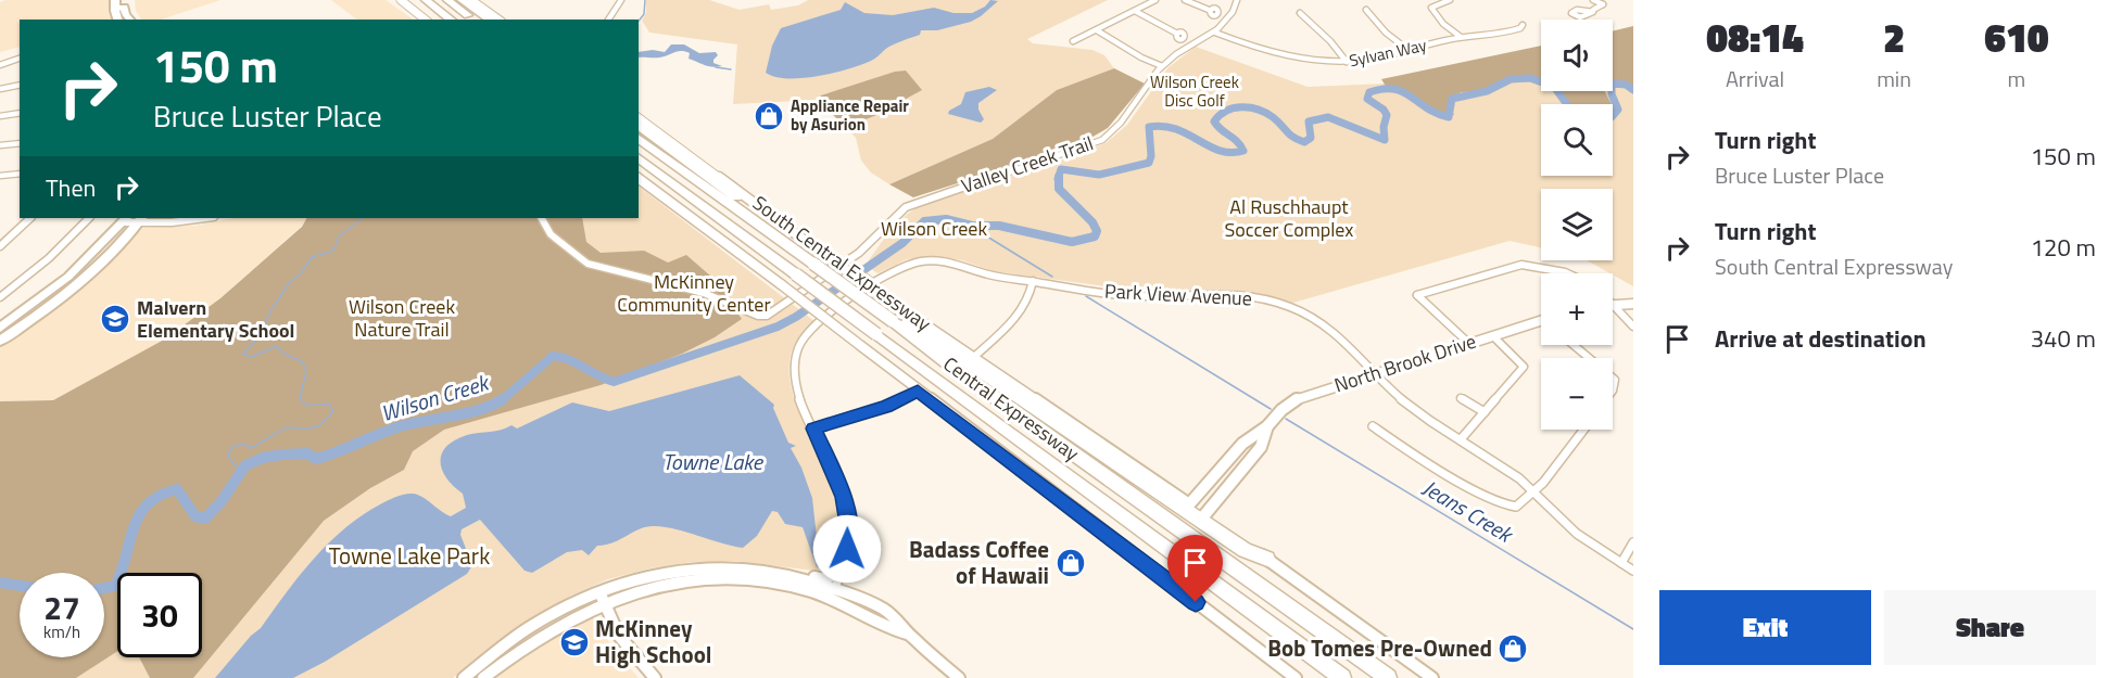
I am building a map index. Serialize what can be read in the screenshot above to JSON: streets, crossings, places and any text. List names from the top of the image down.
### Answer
{
  "streets": {
    "highway": ["Central Expressway"],
    "main road": ["South Central Expressway", "North Brook Drive"],
    "street": ["Sylvan Way", "Valley Creek Trail", "Park View Avenue"]
  },
  "crossings": [
    ["Sylvan Way", "Valley Creek Trail"],
    ["South Central Expressway", "North Brook Drive"],
    ["South Central Expressway", "Central Expressway"],
    ["Park View Avenue", "North Brook Drive"]
  ],
  "water": ["Wilson Creek", "Towne Lake", "Jeans Creek"],
  "parks": [
    "Wilson Creek Disc Golf",
    "Al Ruschhaupt Soccer Complex",
    "Wilson Creek",
    "McKinney Community Center",
    "Wilson Creek Nature Trail",
    "Towne Lake Park"
  ],
  "places": {
    "shop": ["Appliance Repair by Asurion", "Badass Coffee of Hawaii", "Bob Tomes Pre-Owned"],
    "school or university": ["Malvern Elementary School", "McKinney High School"]
  },
  "page": {
    "eta": [
      "08:14",
      "Arrival",
      "2",
      "min",
      "610",
      "m"
    ],
    "map_buttons": ["+", "−"],
    "turn": ["150 m", "Bruce Luster Place"],
    "list": [
      {
        "name": "Turn right",
        "note": "Bruce Luster Place",
        "value": "150 m"
      },
      {
        "name": "Turn right",
        "note": "South Central Expressway",
        "value": "120 m"
      },
      {
        "name": "Arrive at destination",
        "value": "340 m"
      }
    ],
    "then": "Then",
    "speed": "27 km/h",
    "limit": "30",
    "buttons": ["Exit", "Share"]
  }
}
